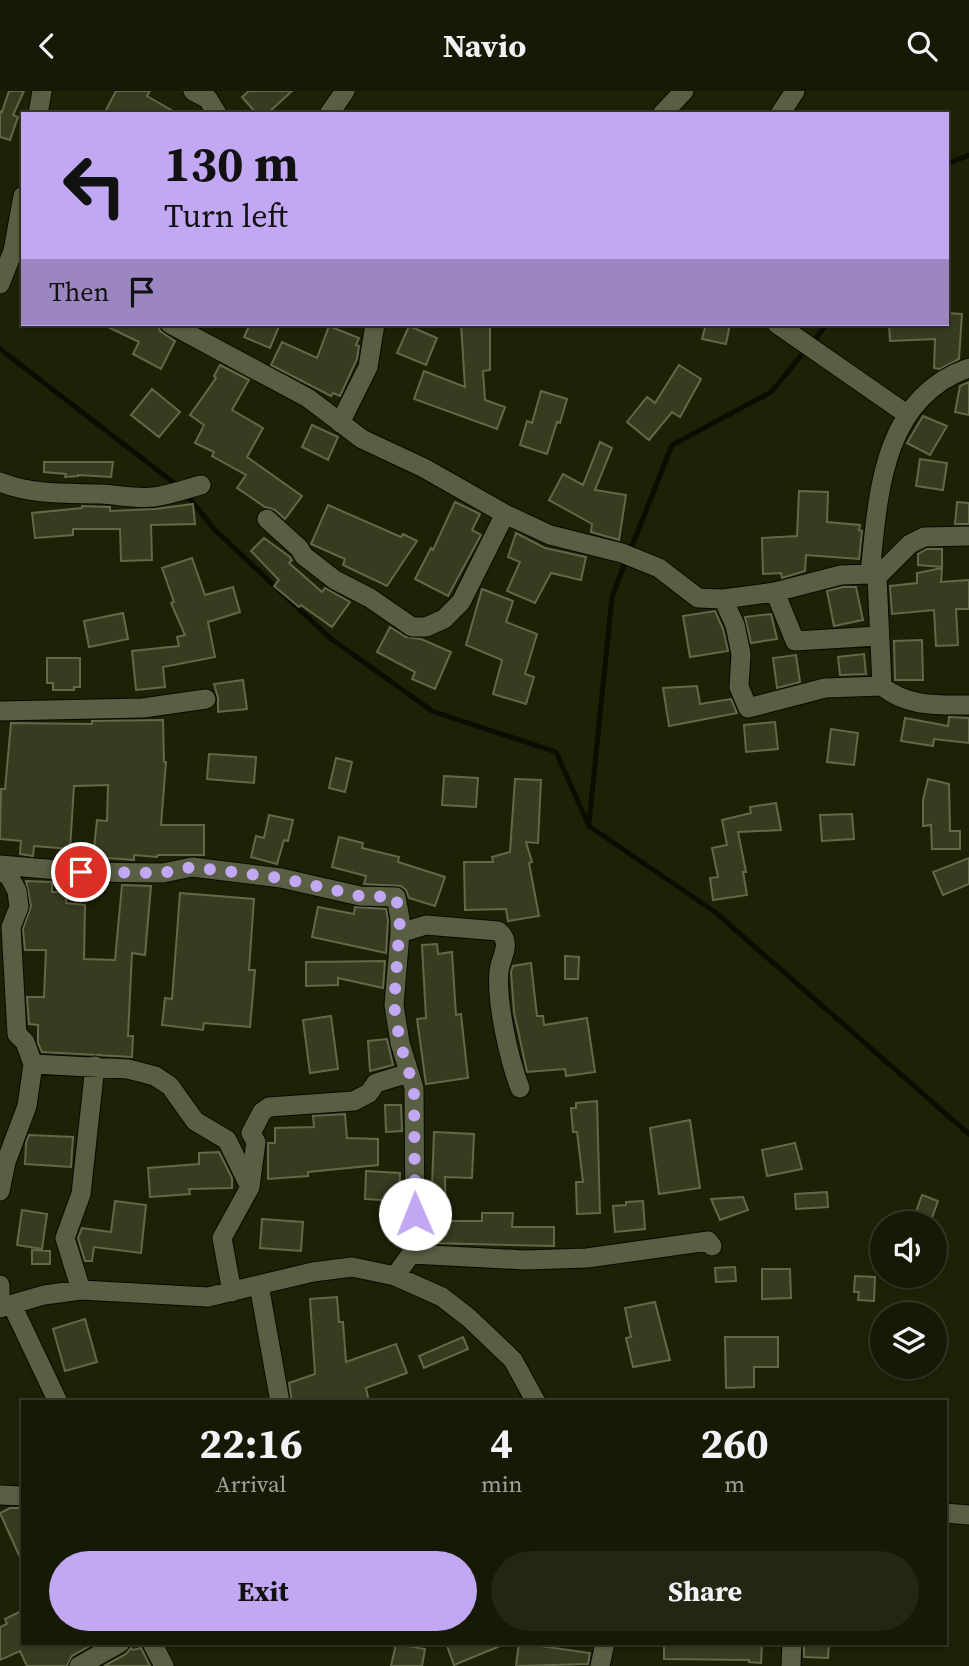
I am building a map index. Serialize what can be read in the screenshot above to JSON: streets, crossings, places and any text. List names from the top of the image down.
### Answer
{
  "page": {
    "header": "Navio",
    "turn": ["130 m", "Turn left"],
    "then": "Then",
    "eta": [
      "22:16",
      "Arrival",
      "4",
      "min",
      "260",
      "m"
    ],
    "buttons": ["Exit", "Share"]
  }
}
